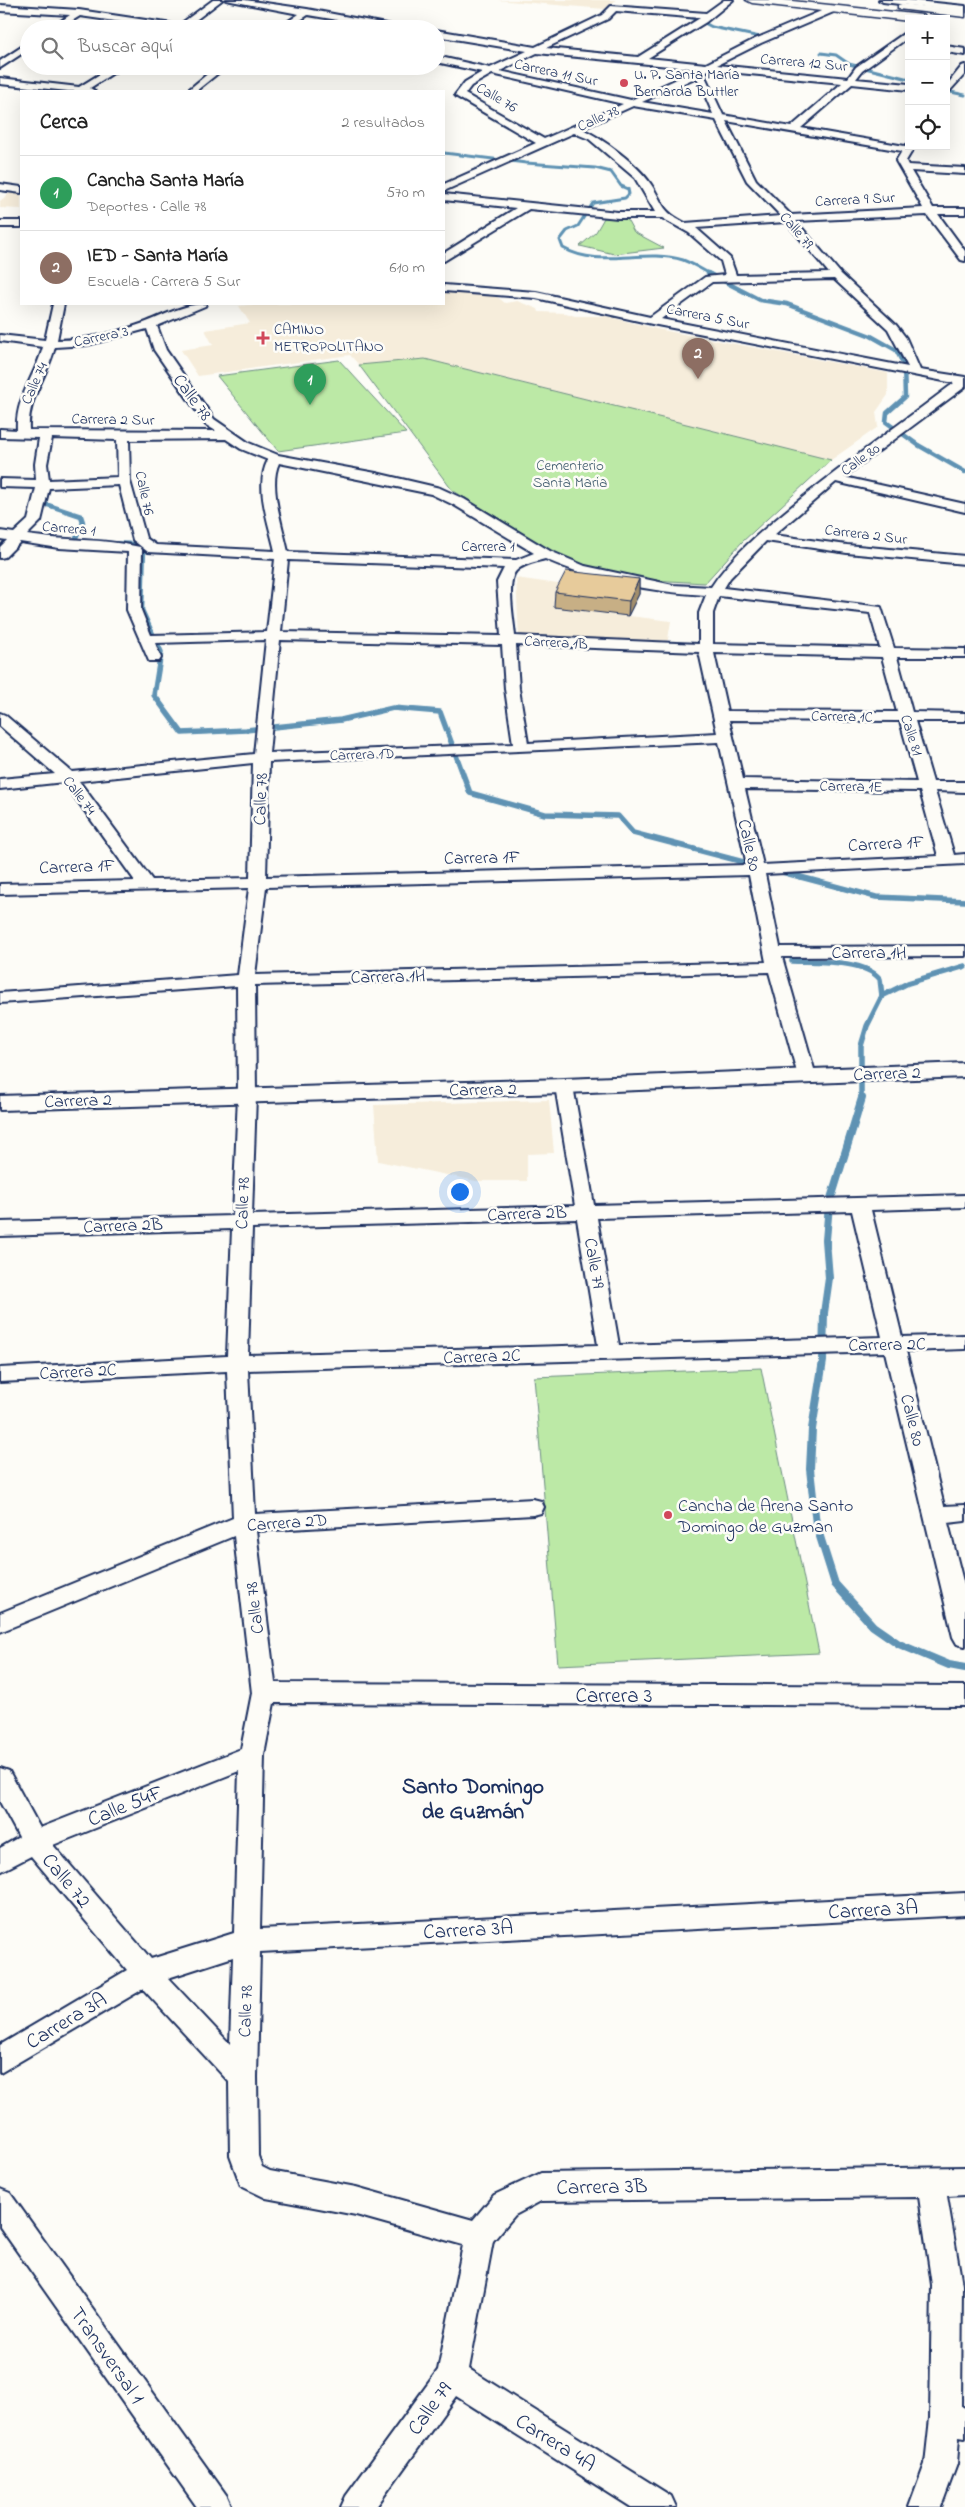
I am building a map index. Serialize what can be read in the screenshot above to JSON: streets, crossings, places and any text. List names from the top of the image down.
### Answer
{
  "streets": {
    "street": [
      "Carrera 12 Sur",
      "Carrera 11 Sur",
      "Calle 76",
      "Calle 78",
      "Carrera 9 Sur",
      "Calle 79",
      "Carrera 5 Sur",
      "Carrera 3",
      "Calle 74",
      "Carrera 2 Sur",
      "Calle 80",
      "Carrera 1",
      "Carrera 1B",
      "Carrera 1C",
      "Calle 81",
      "Carrera 1D",
      "Carrera 1E",
      "Carrera 1F",
      "Carrera 1H",
      "Carrera 2",
      "Carrera 2B",
      "Carrera 2C",
      "Carrera 2D",
      "Calle 54F",
      "Calle 72",
      "Carrera 3A",
      "Carrera 3B",
      "Transversal 1",
      "Carrera 4A"
    ]
  },
  "crossings": [
    ["Carrera 12 Sur", "Calle 76"],
    ["Carrera 12 Sur", "Calle 78"],
    ["Carrera 12 Sur", "Calle 79"],
    ["Carrera 11 Sur", "Calle 76"],
    ["Carrera 11 Sur", "Calle 78"],
    ["Carrera 11 Sur", "Calle 79"],
    ["Calle 76", "Calle 78"],
    ["Calle 76", "Carrera 2 Sur"],
    ["Calle 76", "Carrera 1"],
    ["Calle 78", "Calle 79"],
    ["Calle 78", "Carrera 3"],
    ["Calle 78", "Carrera 2 Sur"],
    ["Calle 78", "Carrera 1"],
    ["Calle 78", "Carrera 1B"],
    ["Calle 78", "Carrera 1D"],
    ["Calle 78", "Carrera 1F"],
    ["Calle 78", "Carrera 1H"],
    ["Calle 78", "Carrera 2"],
    ["Calle 78", "Carrera 2B"],
    ["Calle 78", "Carrera 2C"],
    ["Calle 78", "Carrera 2D"],
    ["Calle 78", "Calle 54F"],
    ["Calle 78", "Calle 72"],
    ["Calle 78", "Carrera 3A"],
    ["Calle 78", "Carrera 3B"],
    ["Carrera 9 Sur", "Calle 79"],
    ["Calle 79", "Carrera 5 Sur"],
    ["Calle 79", "Carrera 2"],
    ["Calle 79", "Carrera 2B"],
    ["Calle 79", "Carrera 2C"],
    ["Calle 79", "Carrera 3B"],
    ["Calle 79", "Carrera 4A"],
    ["Carrera 5 Sur", "Calle 80"],
    ["Carrera 3", "Calle 74"],
    ["Calle 74", "Carrera 2 Sur"],
    ["Calle 74", "Carrera 1D"],
    ["Calle 74", "Carrera 1F"],
    ["Carrera 2 Sur", "Calle 80"],
    ["Calle 80", "Carrera 1B"],
    ["Calle 80", "Carrera 1C"],
    ["Calle 80", "Calle 81"],
    ["Calle 80", "Carrera 1D"],
    ["Calle 80", "Carrera 1E"],
    ["Calle 80", "Carrera 1F"],
    ["Calle 80", "Carrera 1H"],
    ["Calle 80", "Carrera 2"],
    ["Calle 80", "Carrera 2B"],
    ["Calle 80", "Carrera 2C"],
    ["Carrera 1", "Carrera 1B"],
    ["Carrera 1B", "Calle 81"],
    ["Carrera 1C", "Calle 81"],
    ["Calle 81", "Carrera 1E"],
    ["Calle 81", "Carrera 1F"],
    ["Calle 54F", "Calle 72"],
    ["Calle 72", "Carrera 3A"]
  ],
  "districts": ["Santo Domingo de Guzmán"],
  "parks": ["Cementerio Santa Maria"],
  "places": {
    "other": ["U. P. Santa María Bernarda Buttler", "Cancha de Arena Santo Domingo de Guzman"],
    "health": ["CAMINO METROPOLITANO"]
  },
  "page": {
    "map_buttons": ["+", "−"],
    "search": "Buscar aquí",
    "heading": ["Cerca", "2 resultados"],
    "list": [
      {
        "mark": "1",
        "name": "Cancha Santa María",
        "note": "Deportes · Calle 78",
        "value": "570 m"
      },
      {
        "mark": "2",
        "name": "IED - Santa María",
        "note": "Escuela · Carrera 5 Sur",
        "value": "610 m"
      }
    ],
    "pins": ["2", "1"]
  }
}
